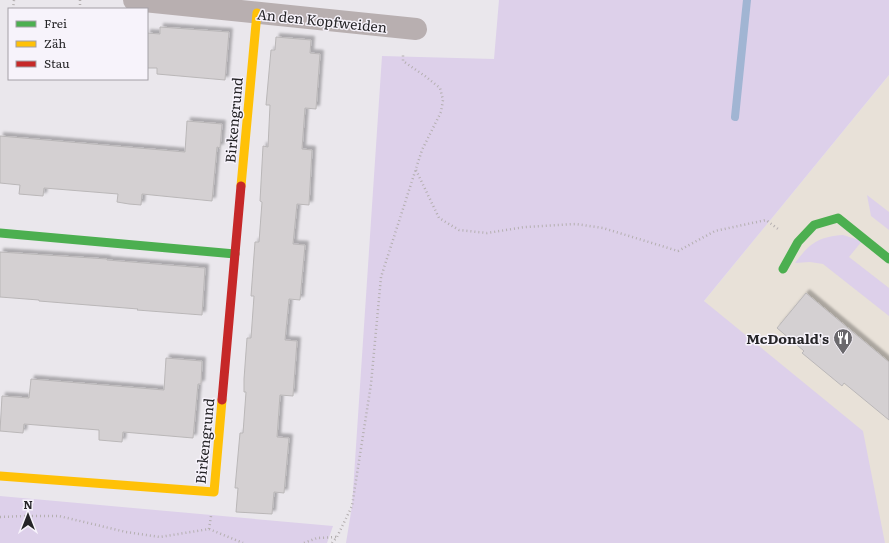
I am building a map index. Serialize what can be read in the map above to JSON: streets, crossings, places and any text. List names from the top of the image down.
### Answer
{
  "streets": {
    "street": ["An den Kopfweiden", "Birkengrund"]
  },
  "crossings": [
    ["An den Kopfweiden", "Birkengrund"]
  ],
  "places": {
    "restaurant": ["McDonald's"]
  },
  "legend": ["Frei", "Zäh", "Stau"],
  "north": "top"
}
